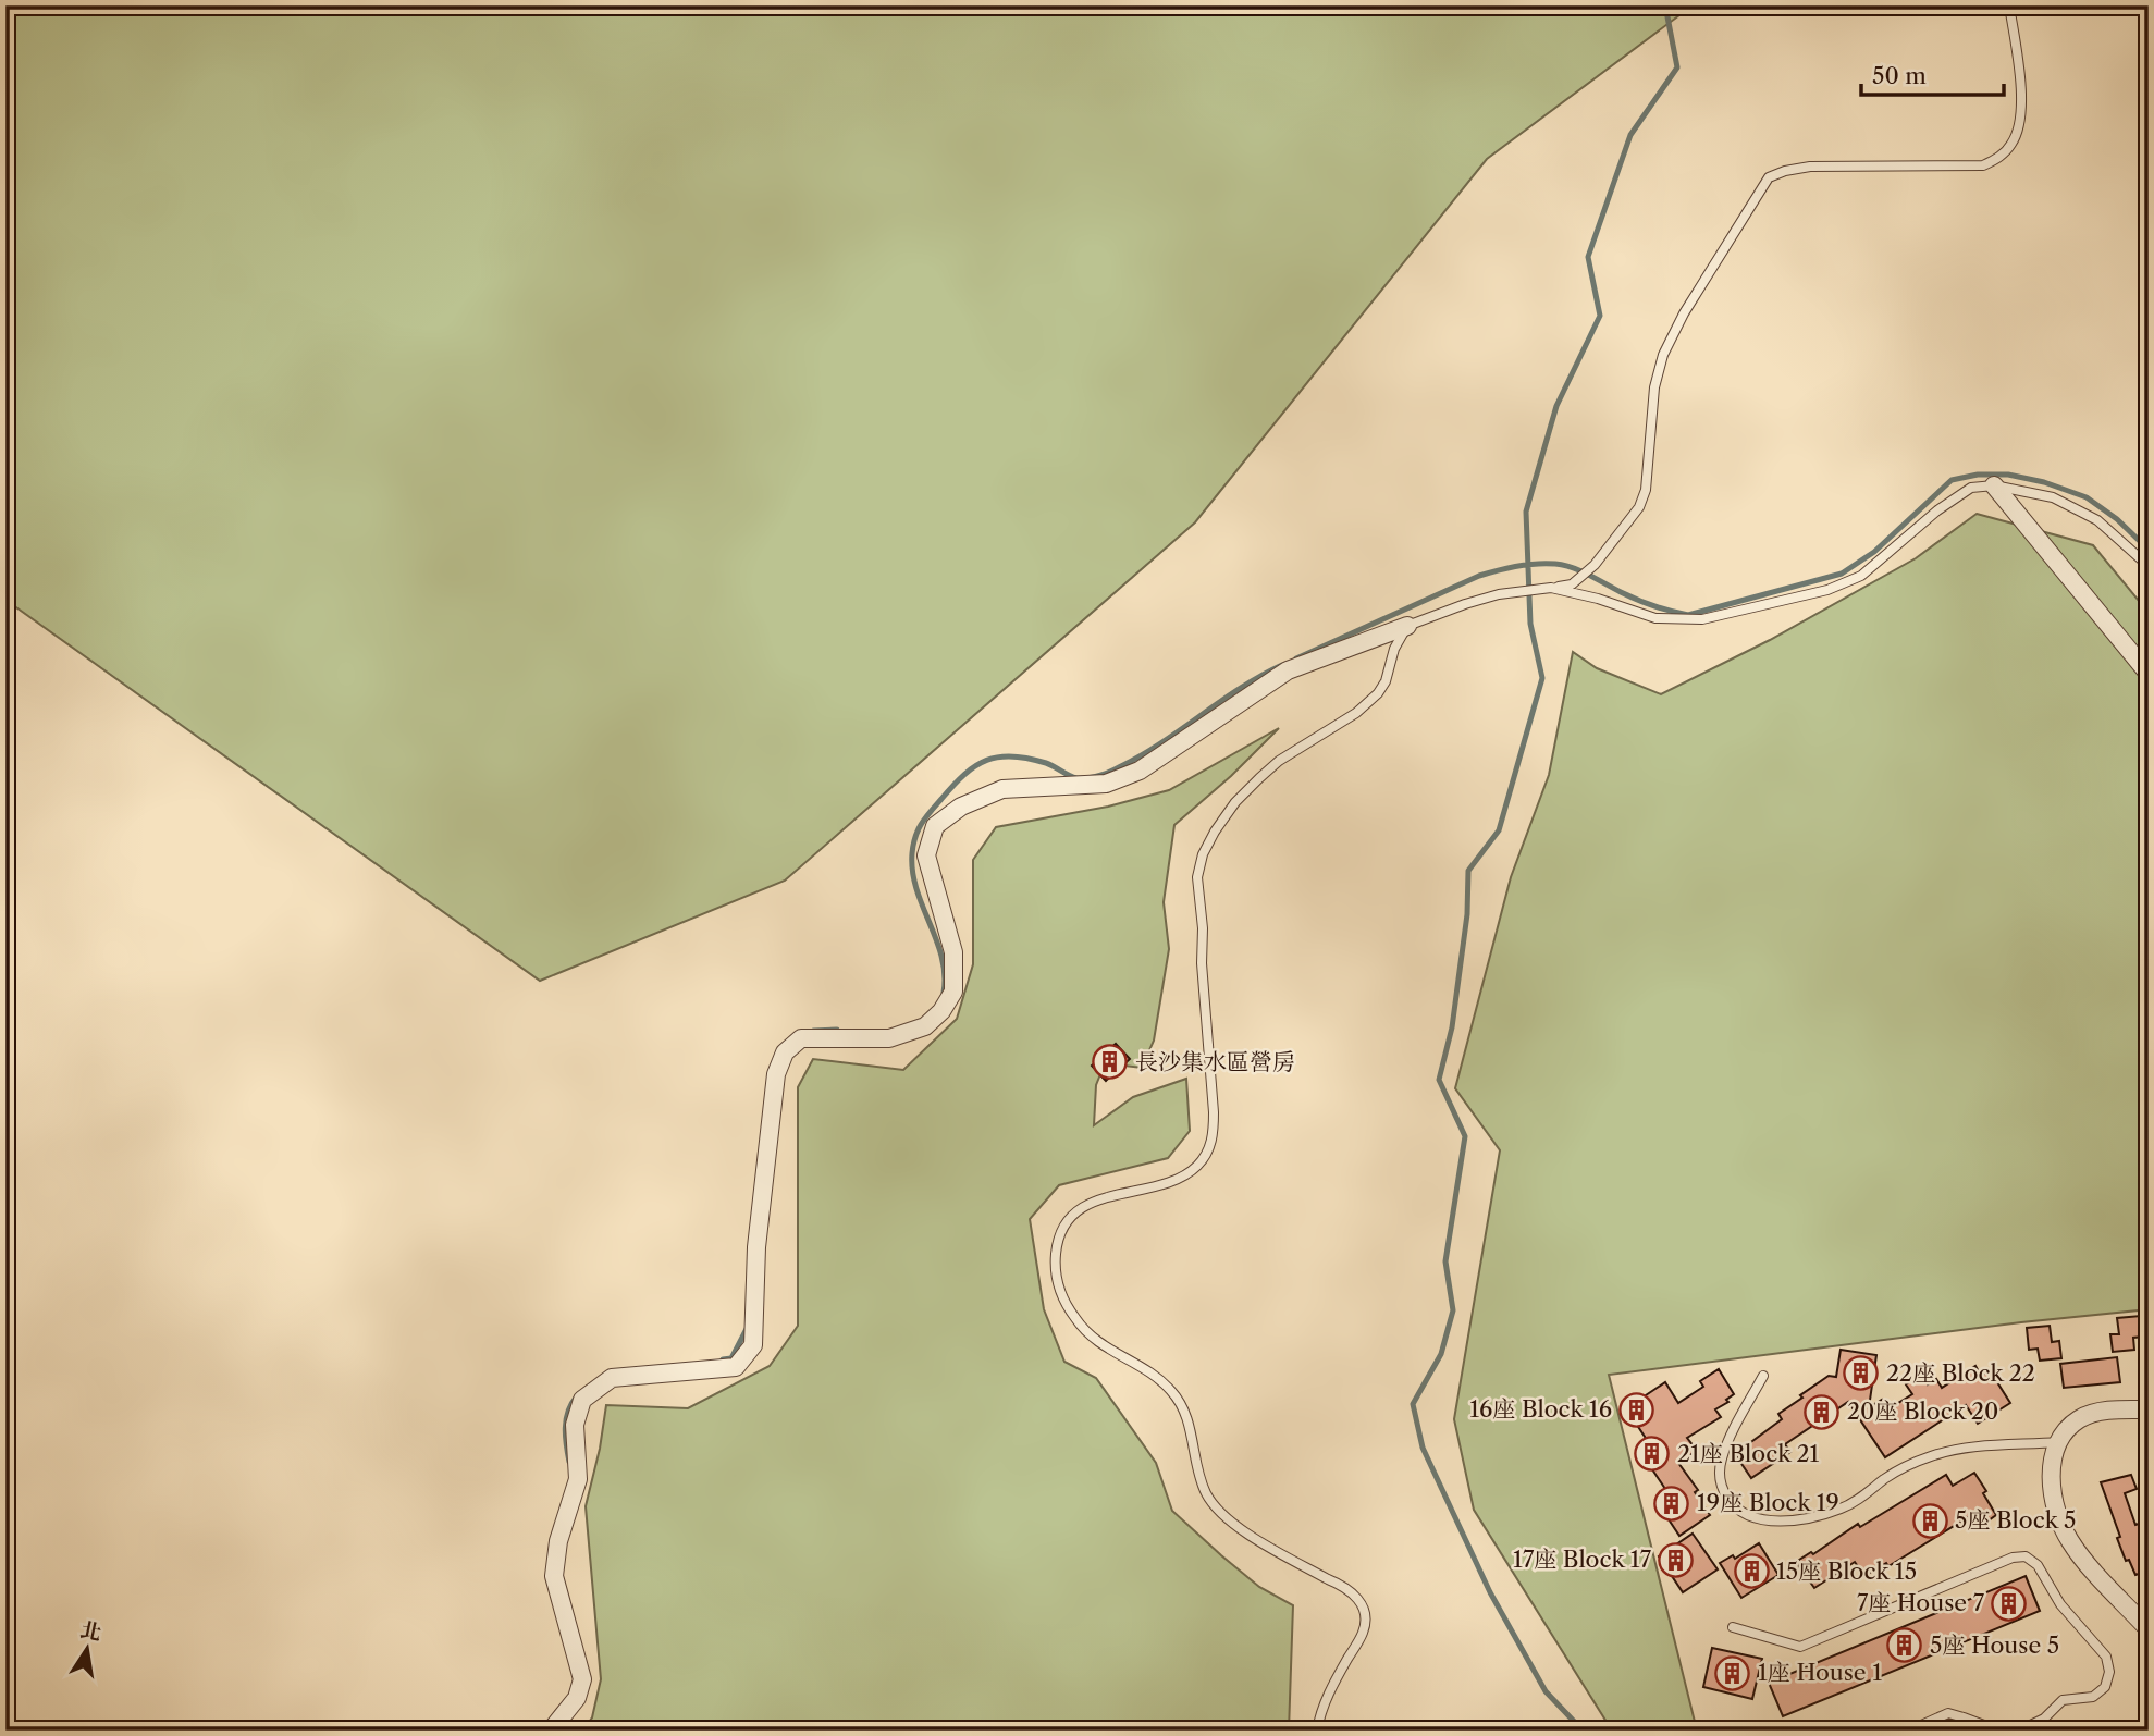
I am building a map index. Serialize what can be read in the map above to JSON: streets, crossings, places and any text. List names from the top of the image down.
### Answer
{
  "places": {
    "building": [
      "長沙集水區營房",
      "22座 Block 22",
      "16座 Block 16",
      "20座 Block 20",
      "21座 Block 21",
      "19座 Block 19",
      "5座 Block 5",
      "17座 Block 17",
      "15座 Block 15",
      "7座 House 7",
      "5座 House 5",
      "1座 House 1"
    ]
  },
  "scale_bar": "50 m",
  "north": "top"
}
